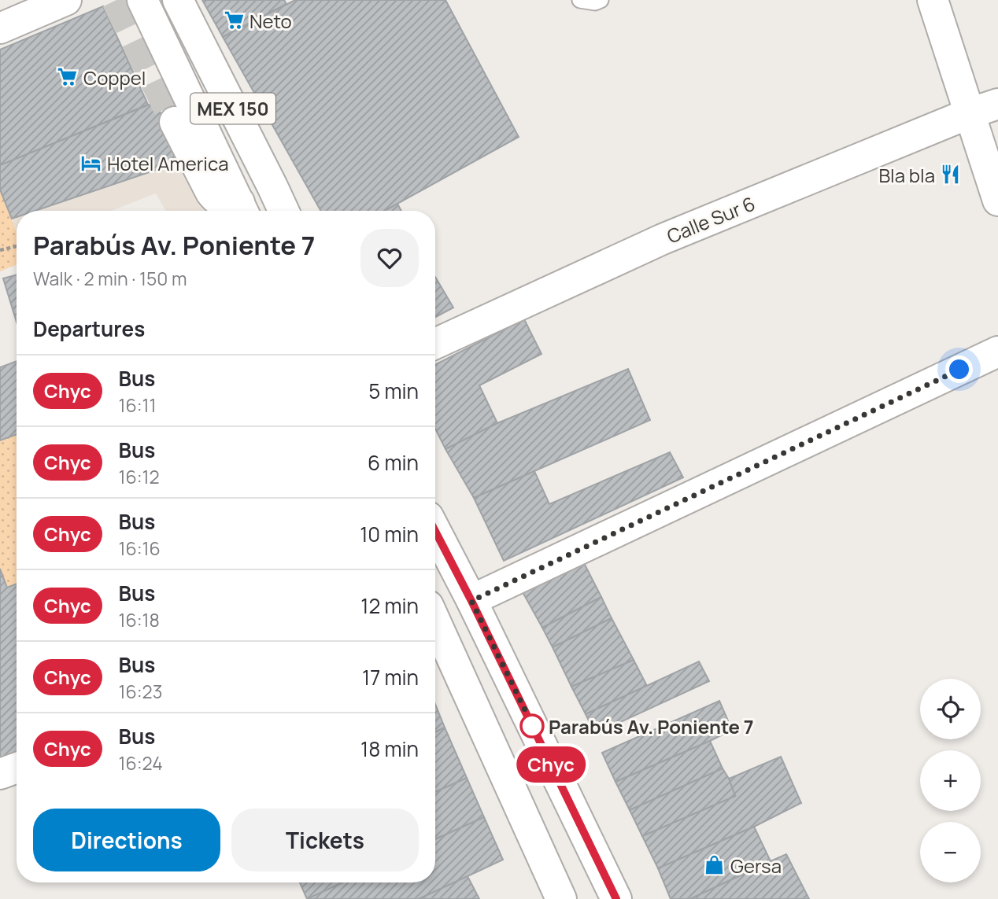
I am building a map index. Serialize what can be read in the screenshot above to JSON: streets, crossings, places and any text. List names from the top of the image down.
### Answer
{
  "streets": {
    "street": ["MEX 150", "Calle Sur 6"]
  },
  "places": {
    "supermarket": ["Neto", "Coppel"],
    "hotel": ["Hotel America"],
    "restaurant": ["Bla bla"],
    "other": ["Parabús Av. Poniente 7"],
    "shop": ["Gersa"]
  },
  "lines": ["bus line Chyc"],
  "page": {
    "on_map": "Chyc",
    "heading": [
      ["Parabús Av. Poniente 7", "Walk · 2 min · 150 m"],
      "Departures"
    ],
    "list": [
      {
        "mark": "Chyc",
        "name": "Bus",
        "note": "16:11",
        "value": "5 min"
      },
      {
        "mark": "Chyc",
        "name": "Bus",
        "note": "16:12",
        "value": "6 min"
      },
      {
        "mark": "Chyc",
        "name": "Bus",
        "note": "16:16",
        "value": "10 min"
      },
      {
        "mark": "Chyc",
        "name": "Bus",
        "note": "16:18",
        "value": "12 min"
      },
      {
        "mark": "Chyc",
        "name": "Bus",
        "note": "16:23",
        "value": "17 min"
      },
      {
        "mark": "Chyc",
        "name": "Bus",
        "note": "16:24",
        "value": "18 min"
      }
    ],
    "map_buttons": ["+", "−"],
    "buttons": ["Directions", "Tickets"]
  }
}
